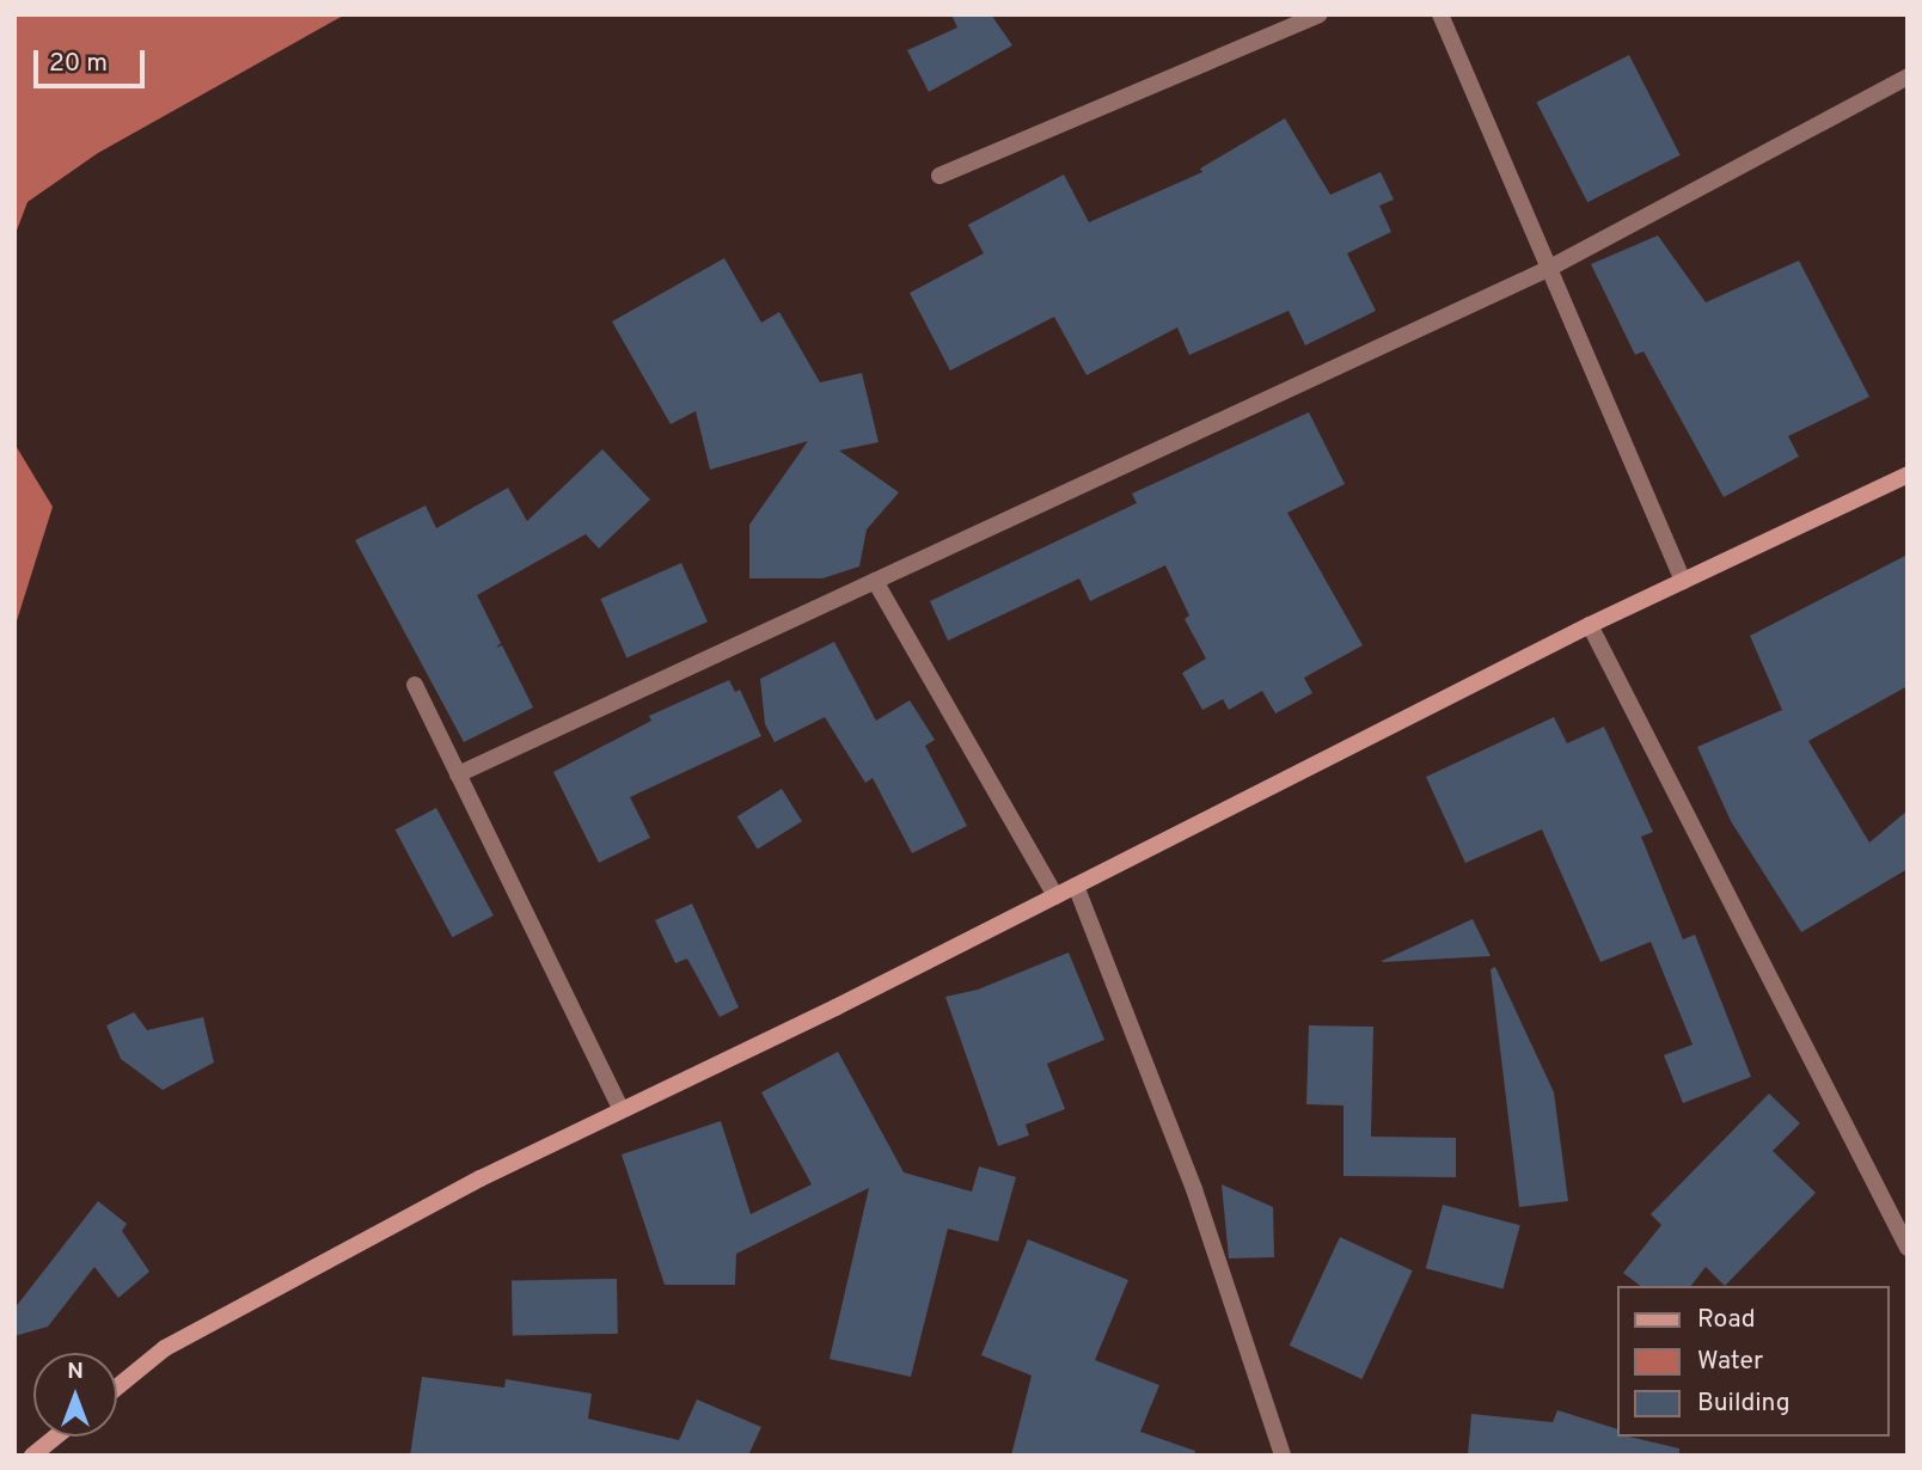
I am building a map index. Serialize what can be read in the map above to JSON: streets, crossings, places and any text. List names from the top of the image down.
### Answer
{
  "legend": ["Road", "Water", "Building"],
  "scale_bar": "20 m",
  "north": "top"
}
